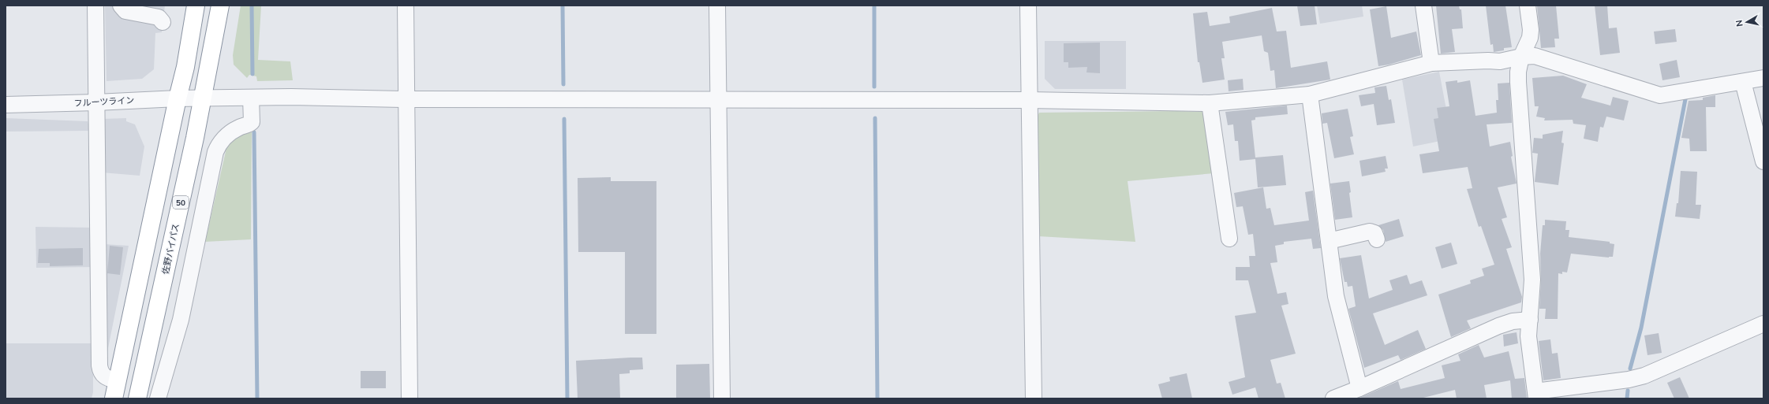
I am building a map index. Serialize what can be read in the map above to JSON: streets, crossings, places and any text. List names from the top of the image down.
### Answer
{
  "streets": {
    "highway": ["50", "佐野バイパス"],
    "street": ["フルーツライン"]
  },
  "crossings": [
    ["フルーツライン", "佐野バイパス"]
  ],
  "north": "left"
}
